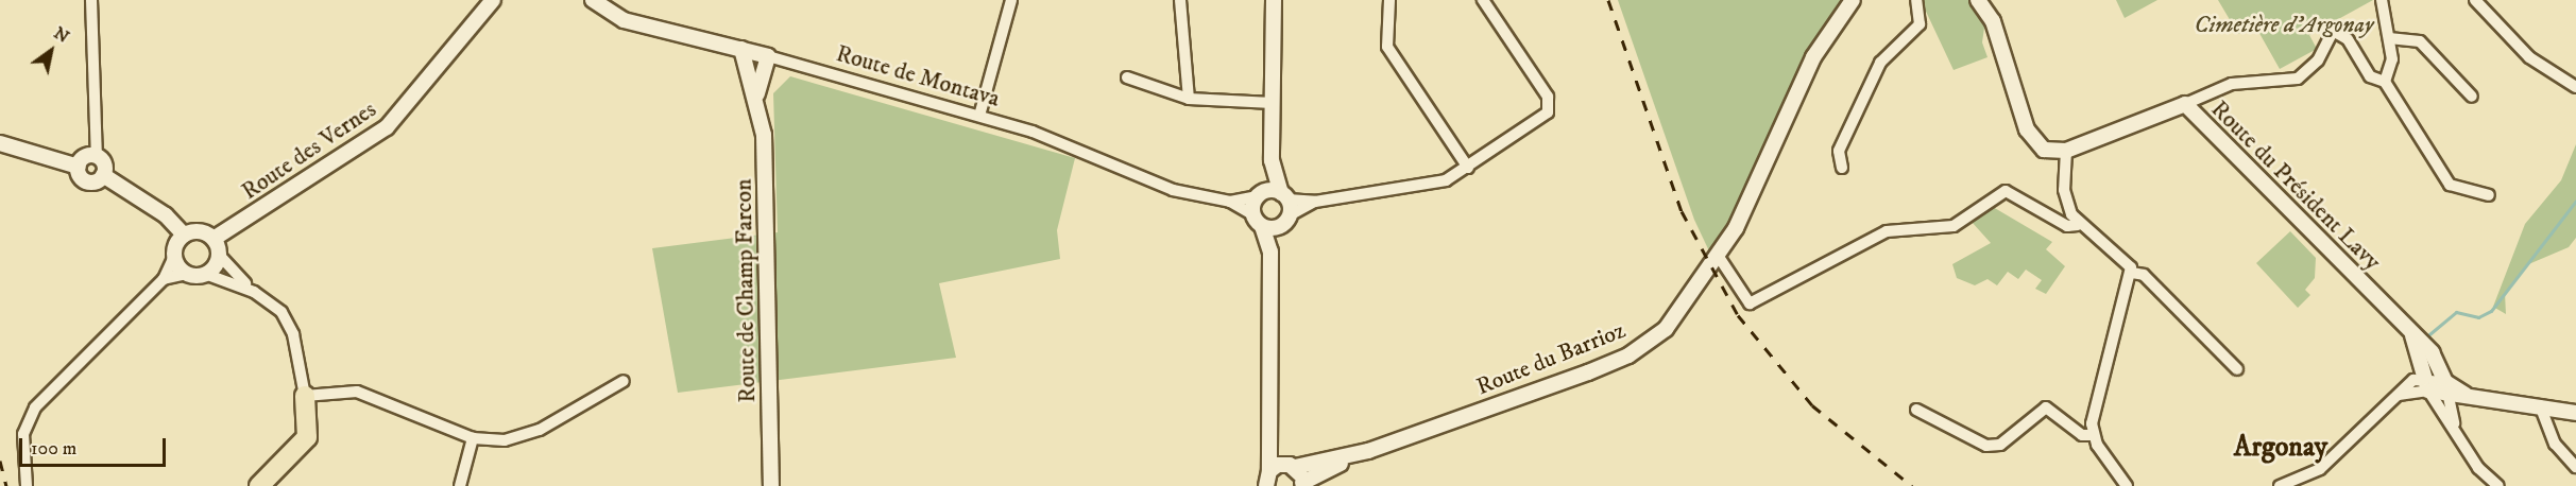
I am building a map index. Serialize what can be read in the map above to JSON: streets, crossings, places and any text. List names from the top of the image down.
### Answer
{
  "streets": {
    "street": [
      "Route de Montava",
      "Route des Vernes",
      "Route du Président Lavy",
      "Route de Champ Farcon",
      "Route du Barrioz"
    ]
  },
  "crossings": [
    ["Route de Montava", "Route de Champ Farcon"]
  ],
  "districts": ["Argonay"],
  "parks": ["Cimetière d'Argonay"],
  "scale_bar": "100 m",
  "north": "top right"
}
